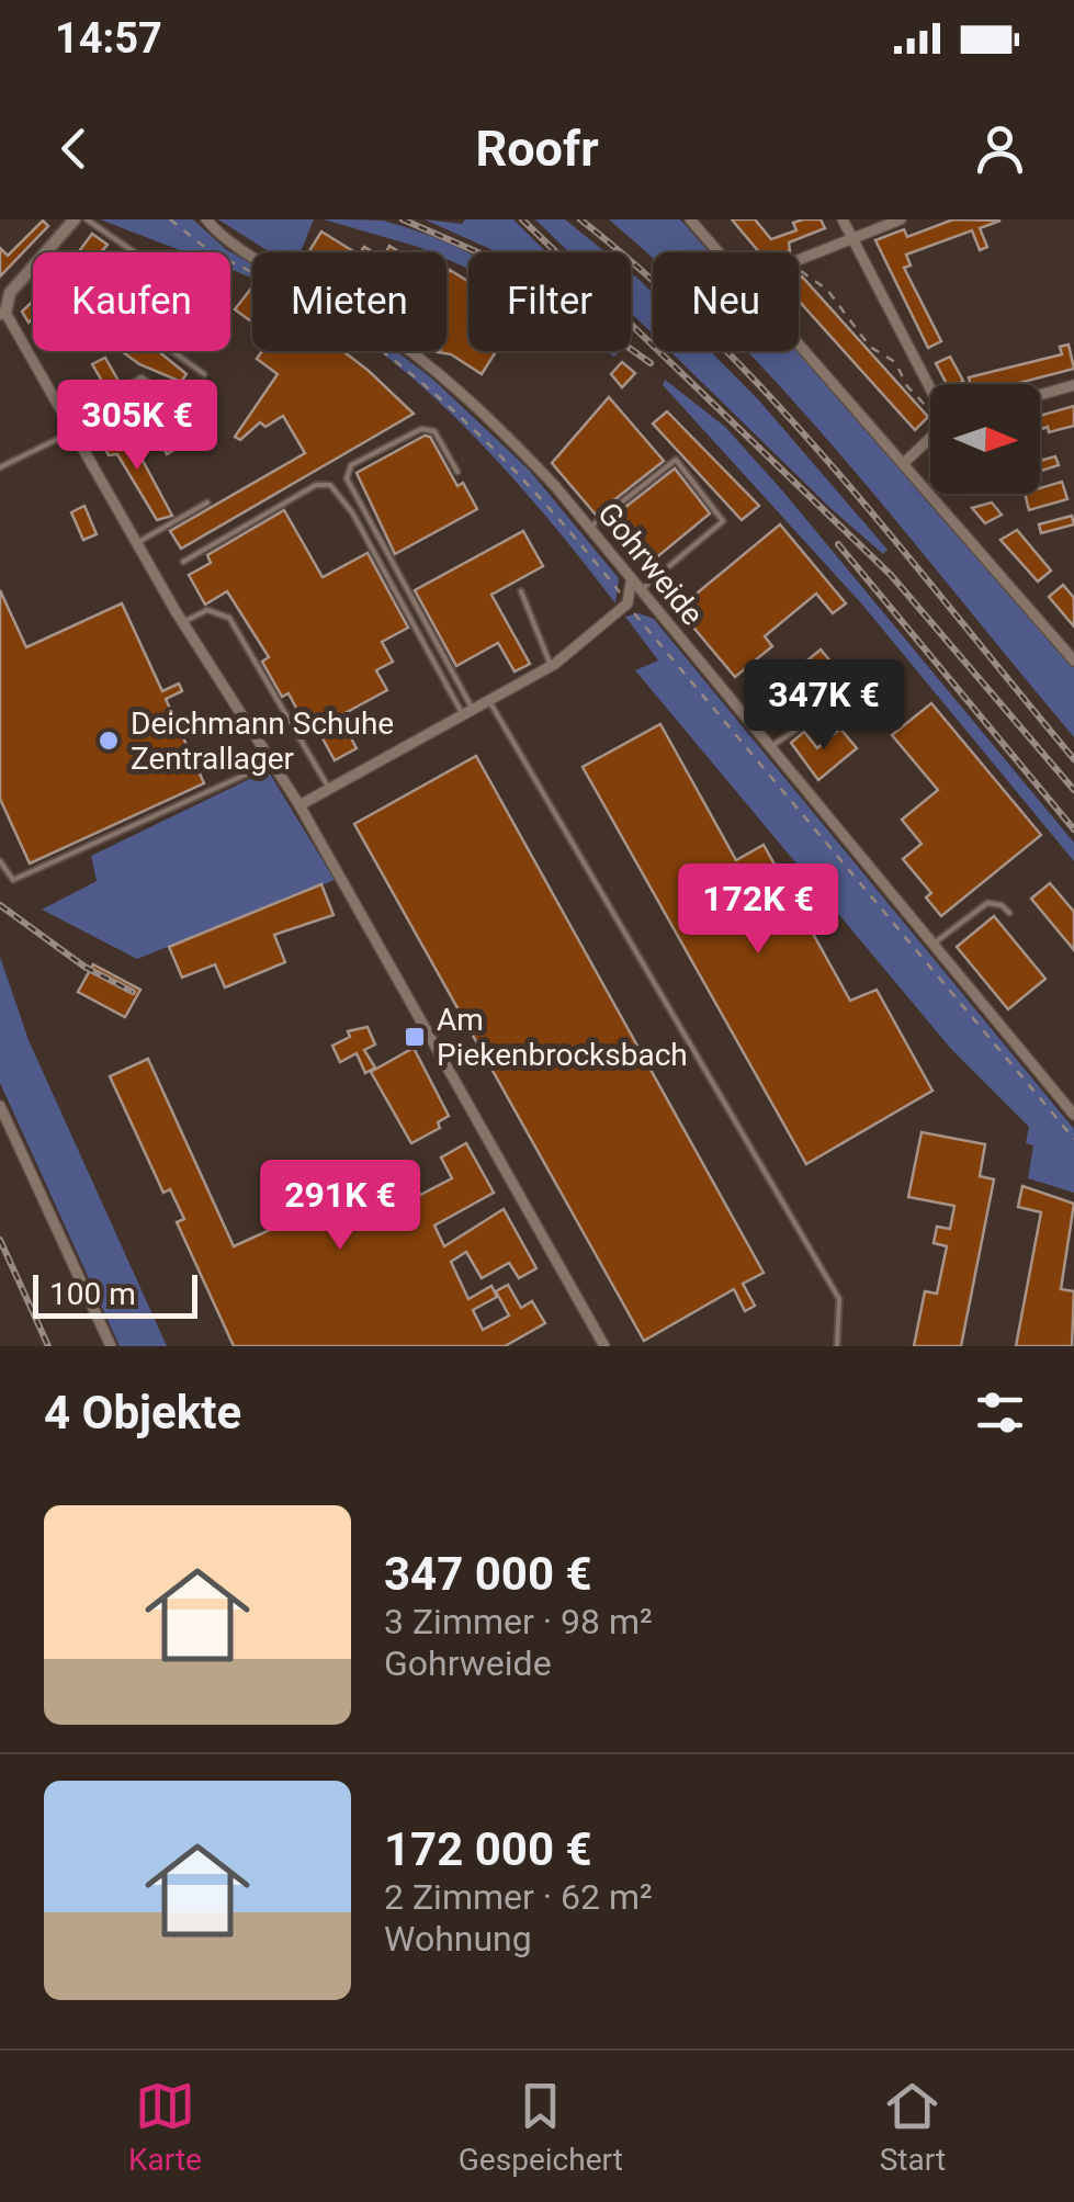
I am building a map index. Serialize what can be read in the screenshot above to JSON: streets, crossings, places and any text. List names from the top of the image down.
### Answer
{
  "streets": {
    "street": ["Gohrweide"]
  },
  "places": {
    "other": ["Deichmann Schuhe Zentrallager"],
    "transit": ["Am Piekenbrocksbach"]
  },
  "scale_bar": "100 m",
  "north": "right",
  "page": {
    "status": "14:57",
    "header": "Roofr",
    "chip": [
      "Kaufen",
      "Mieten",
      "Filter",
      "Neu"
    ],
    "price": [
      "305K €",
      "347K €",
      "172K €",
      "291K €"
    ],
    "scale": "100 m",
    "heading": "4 Objekte",
    "list": [
      {
        "name": "347 000 €",
        "note": "3 Zimmer · 98 m² · Gohrweide"
      },
      {
        "name": "172 000 €",
        "note": "2 Zimmer · 62 m² · Wohnung"
      }
    ],
    "tabs": ["Karte", "Gespeichert", "Start"]
  }
}
